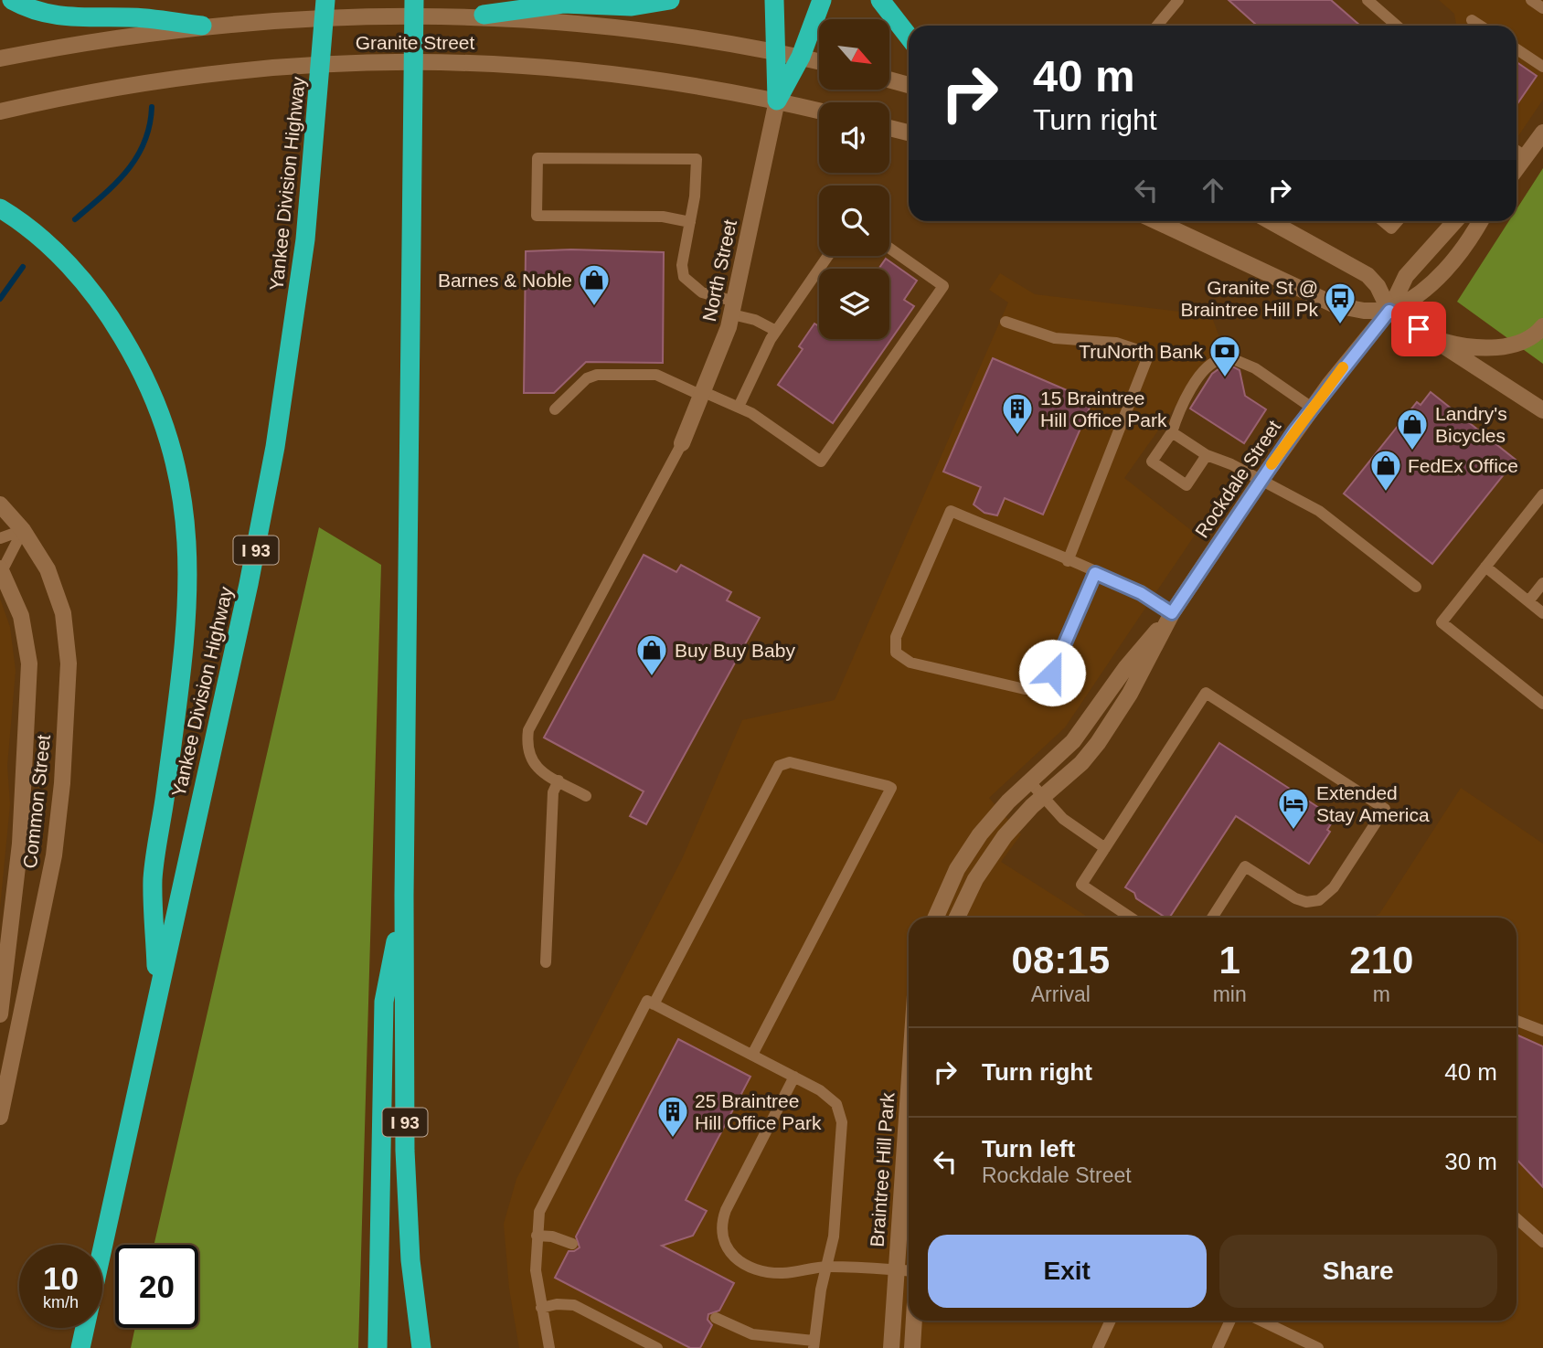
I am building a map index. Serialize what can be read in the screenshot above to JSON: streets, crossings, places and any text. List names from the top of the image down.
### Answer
{
  "streets": {
    "highway": ["Yankee Division Highway", "I 93"],
    "street": [
      "Granite Street",
      "North Street",
      "Rockdale Street",
      "Common Street",
      "Braintree Hill Park"
    ]
  },
  "crossings": [
    ["Granite Street", "North Street"]
  ],
  "places": {
    "shop": [
      "Barnes & Noble",
      "Landry's Bicycles",
      "FedEx Office",
      "Buy Buy Baby"
    ],
    "bus stop": ["Granite St @ Braintree Hill Pk"],
    "bank": ["TruNorth Bank"],
    "building": ["15 Braintree Hill Office Park", "25 Braintree Hill Office Park"],
    "hotel": ["Extended Stay America"]
  },
  "north": "bottom right",
  "page": {
    "turn": ["40 m", "Turn right"],
    "eta": [
      "08:15",
      "Arrival",
      "1",
      "min",
      "210",
      "m"
    ],
    "list": [
      {
        "name": "Turn right",
        "value": "40 m"
      },
      {
        "name": "Turn left",
        "note": "Rockdale Street",
        "value": "30 m"
      }
    ],
    "buttons": ["Exit", "Share"],
    "speed": "10 km/h",
    "limit": "20"
  }
}
